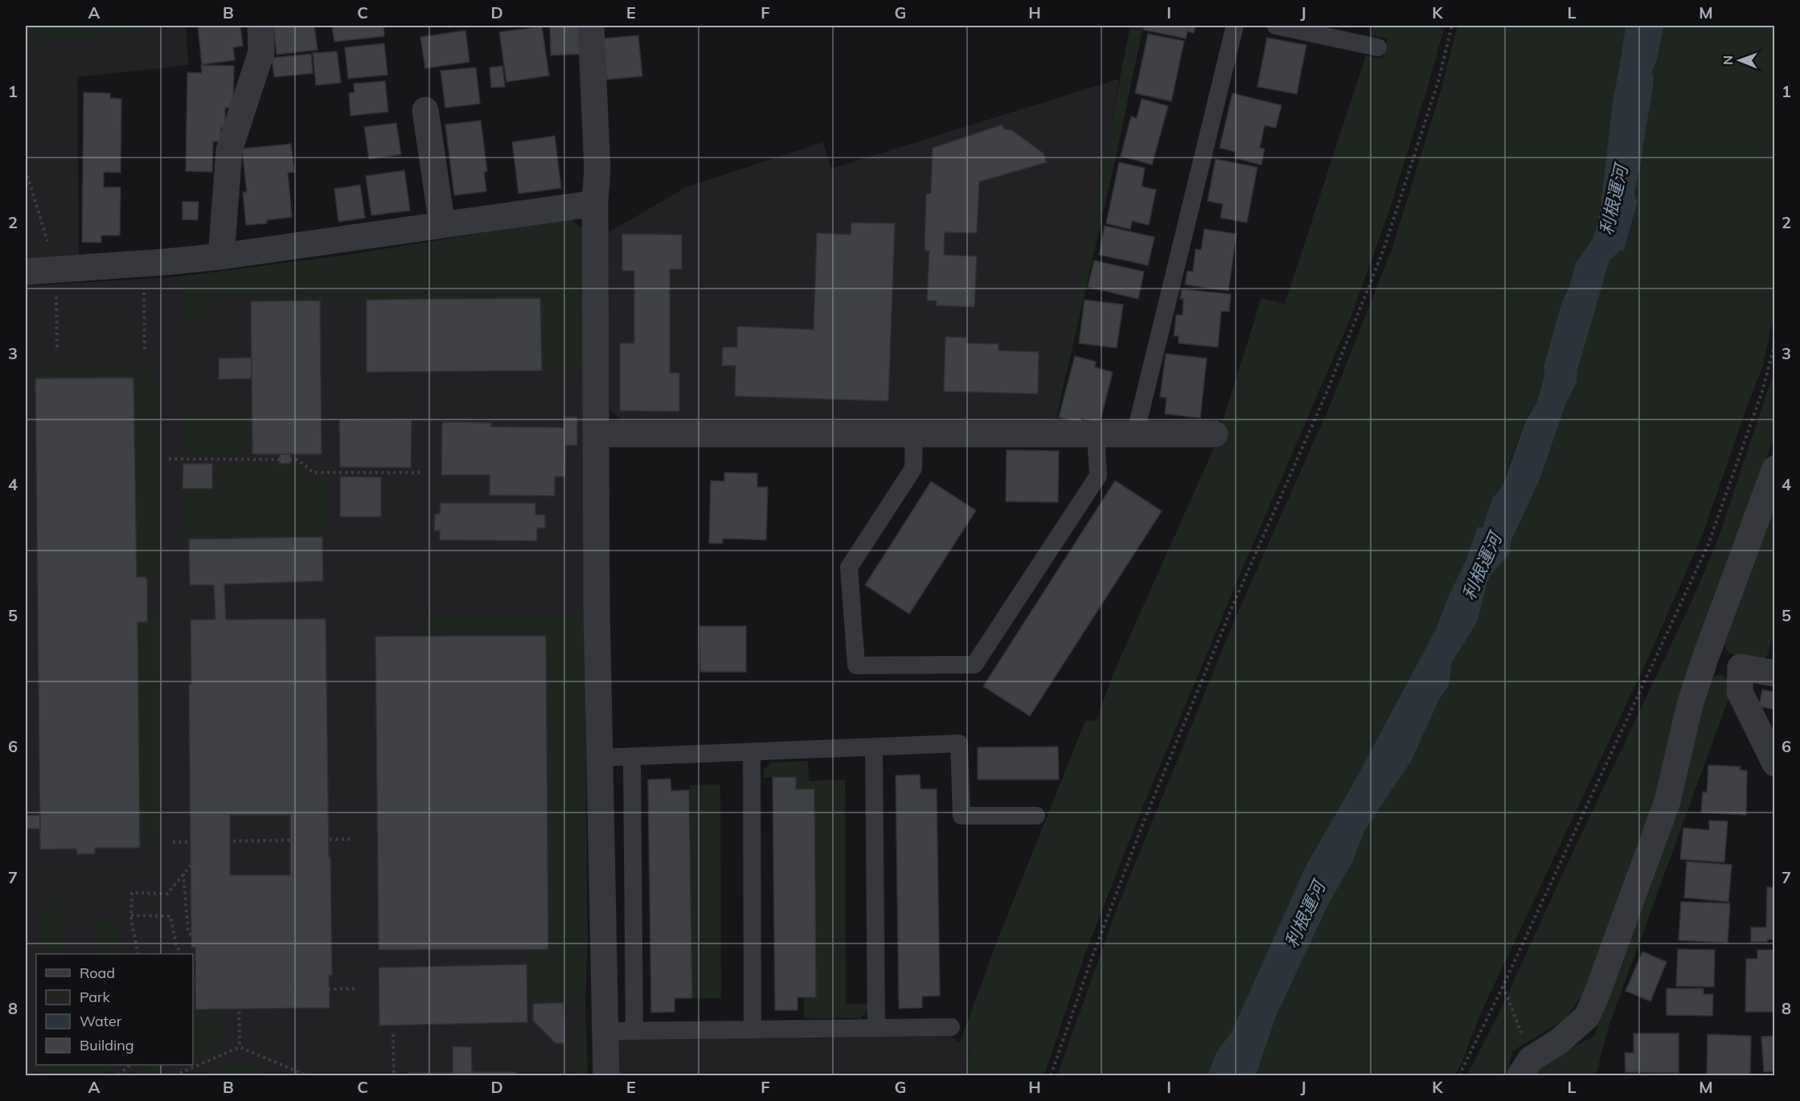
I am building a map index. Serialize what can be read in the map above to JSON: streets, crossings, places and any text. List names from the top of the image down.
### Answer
{
  "water": ["利根運河"],
  "legend": [
    "Road",
    "Park",
    "Water",
    "Building"
  ],
  "north": "left",
  "grid": {
    "columns": [
      "A",
      "B",
      "C",
      "D",
      "E",
      "F",
      "G",
      "H",
      "I",
      "J",
      "K",
      "L",
      "M"
    ],
    "rows": [
      "1",
      "2",
      "3",
      "4",
      "5",
      "6",
      "7",
      "8"
    ]
  }
}
